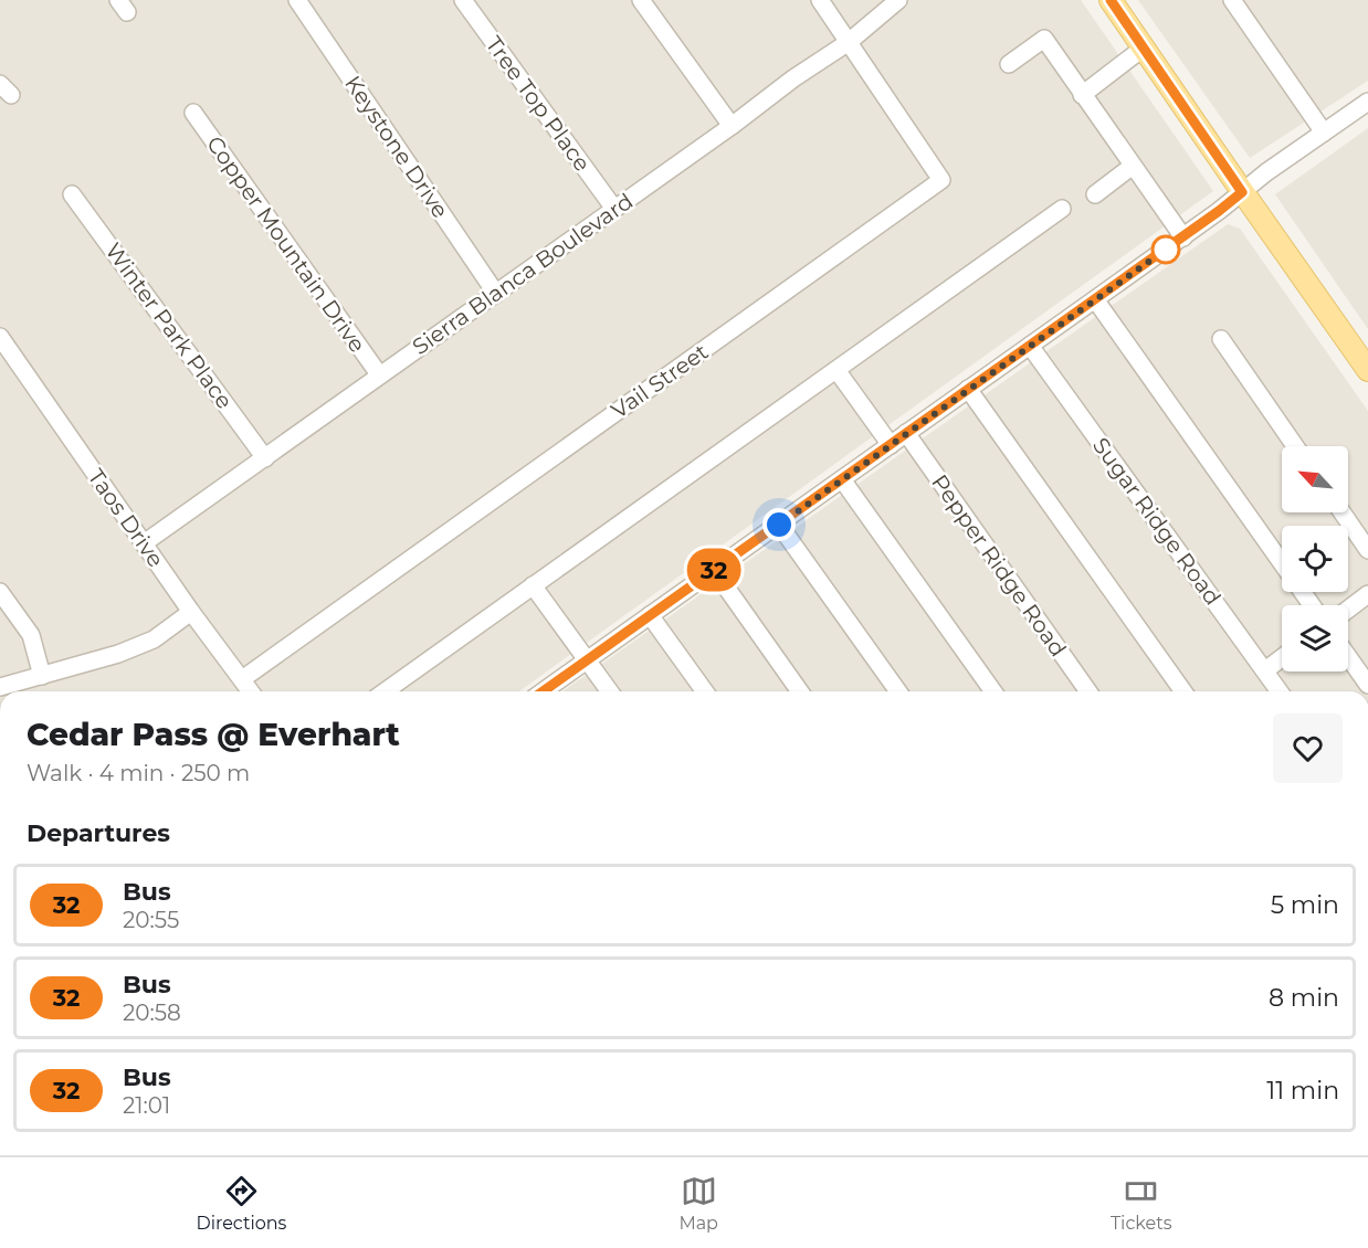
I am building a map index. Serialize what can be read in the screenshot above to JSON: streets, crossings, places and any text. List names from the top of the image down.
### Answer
{
  "streets": {
    "street": [
      "Tree Top Place",
      "Keystone Drive",
      "Copper Mountain Drive",
      "Sierra Blanca Boulevard",
      "Winter Park Place",
      "Vail Street",
      "Taos Drive",
      "Sugar Ridge Road",
      "Pepper Ridge Road"
    ]
  },
  "crossings": [
    ["Tree Top Place", "Sierra Blanca Boulevard"],
    ["Keystone Drive", "Sierra Blanca Boulevard"],
    ["Copper Mountain Drive", "Sierra Blanca Boulevard"],
    ["Sierra Blanca Boulevard", "Winter Park Place"],
    ["Sierra Blanca Boulevard", "Vail Street"],
    ["Sierra Blanca Boulevard", "Taos Drive"],
    ["Vail Street", "Taos Drive"]
  ],
  "lines": ["bus line 32"],
  "north": "top left",
  "page": {
    "on_map": "32",
    "heading": [
      ["Cedar Pass @ Everhart", "Walk · 4 min · 250 m"],
      "Departures"
    ],
    "list": [
      {
        "mark": "32",
        "name": "Bus",
        "note": "20:55",
        "value": "5 min"
      },
      {
        "mark": "32",
        "name": "Bus",
        "note": "20:58",
        "value": "8 min"
      },
      {
        "mark": "32",
        "name": "Bus",
        "note": "21:01",
        "value": "11 min"
      }
    ],
    "tabs": ["Directions", "Map", "Tickets"]
  }
}
